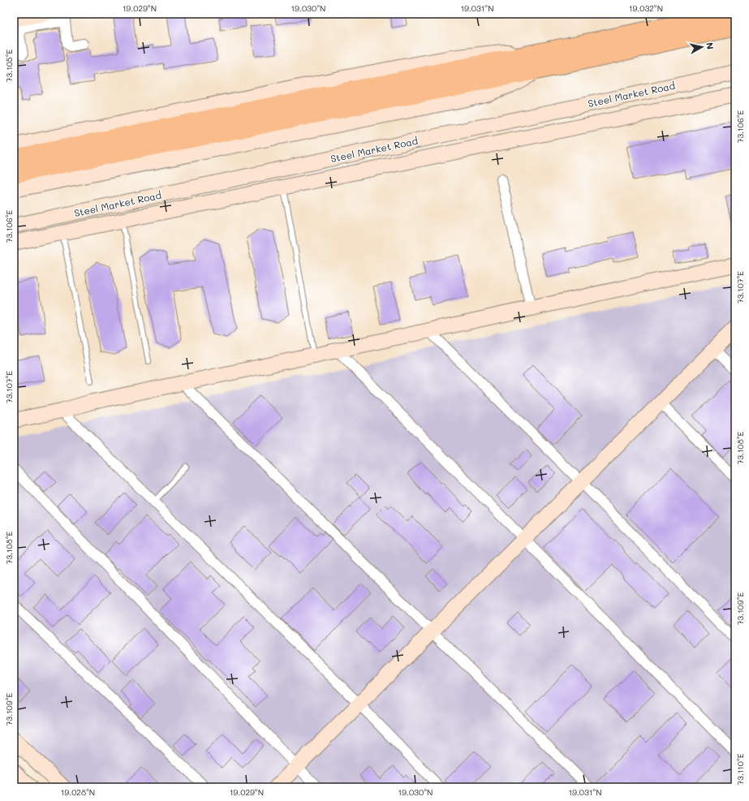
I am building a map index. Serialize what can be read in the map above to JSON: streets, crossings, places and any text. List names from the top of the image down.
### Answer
{
  "streets": {
    "street": ["Steel Market Road"]
  },
  "north": "right",
  "coordinates": [
    "19.029°N",
    "19.030°N",
    "19.031°N",
    "19.032°N",
    "73.105°E",
    "73.106°E",
    "73.107°E",
    "73.108°E",
    "73.109°E",
    "73.110°E",
    "19.028°N"
  ]
}
